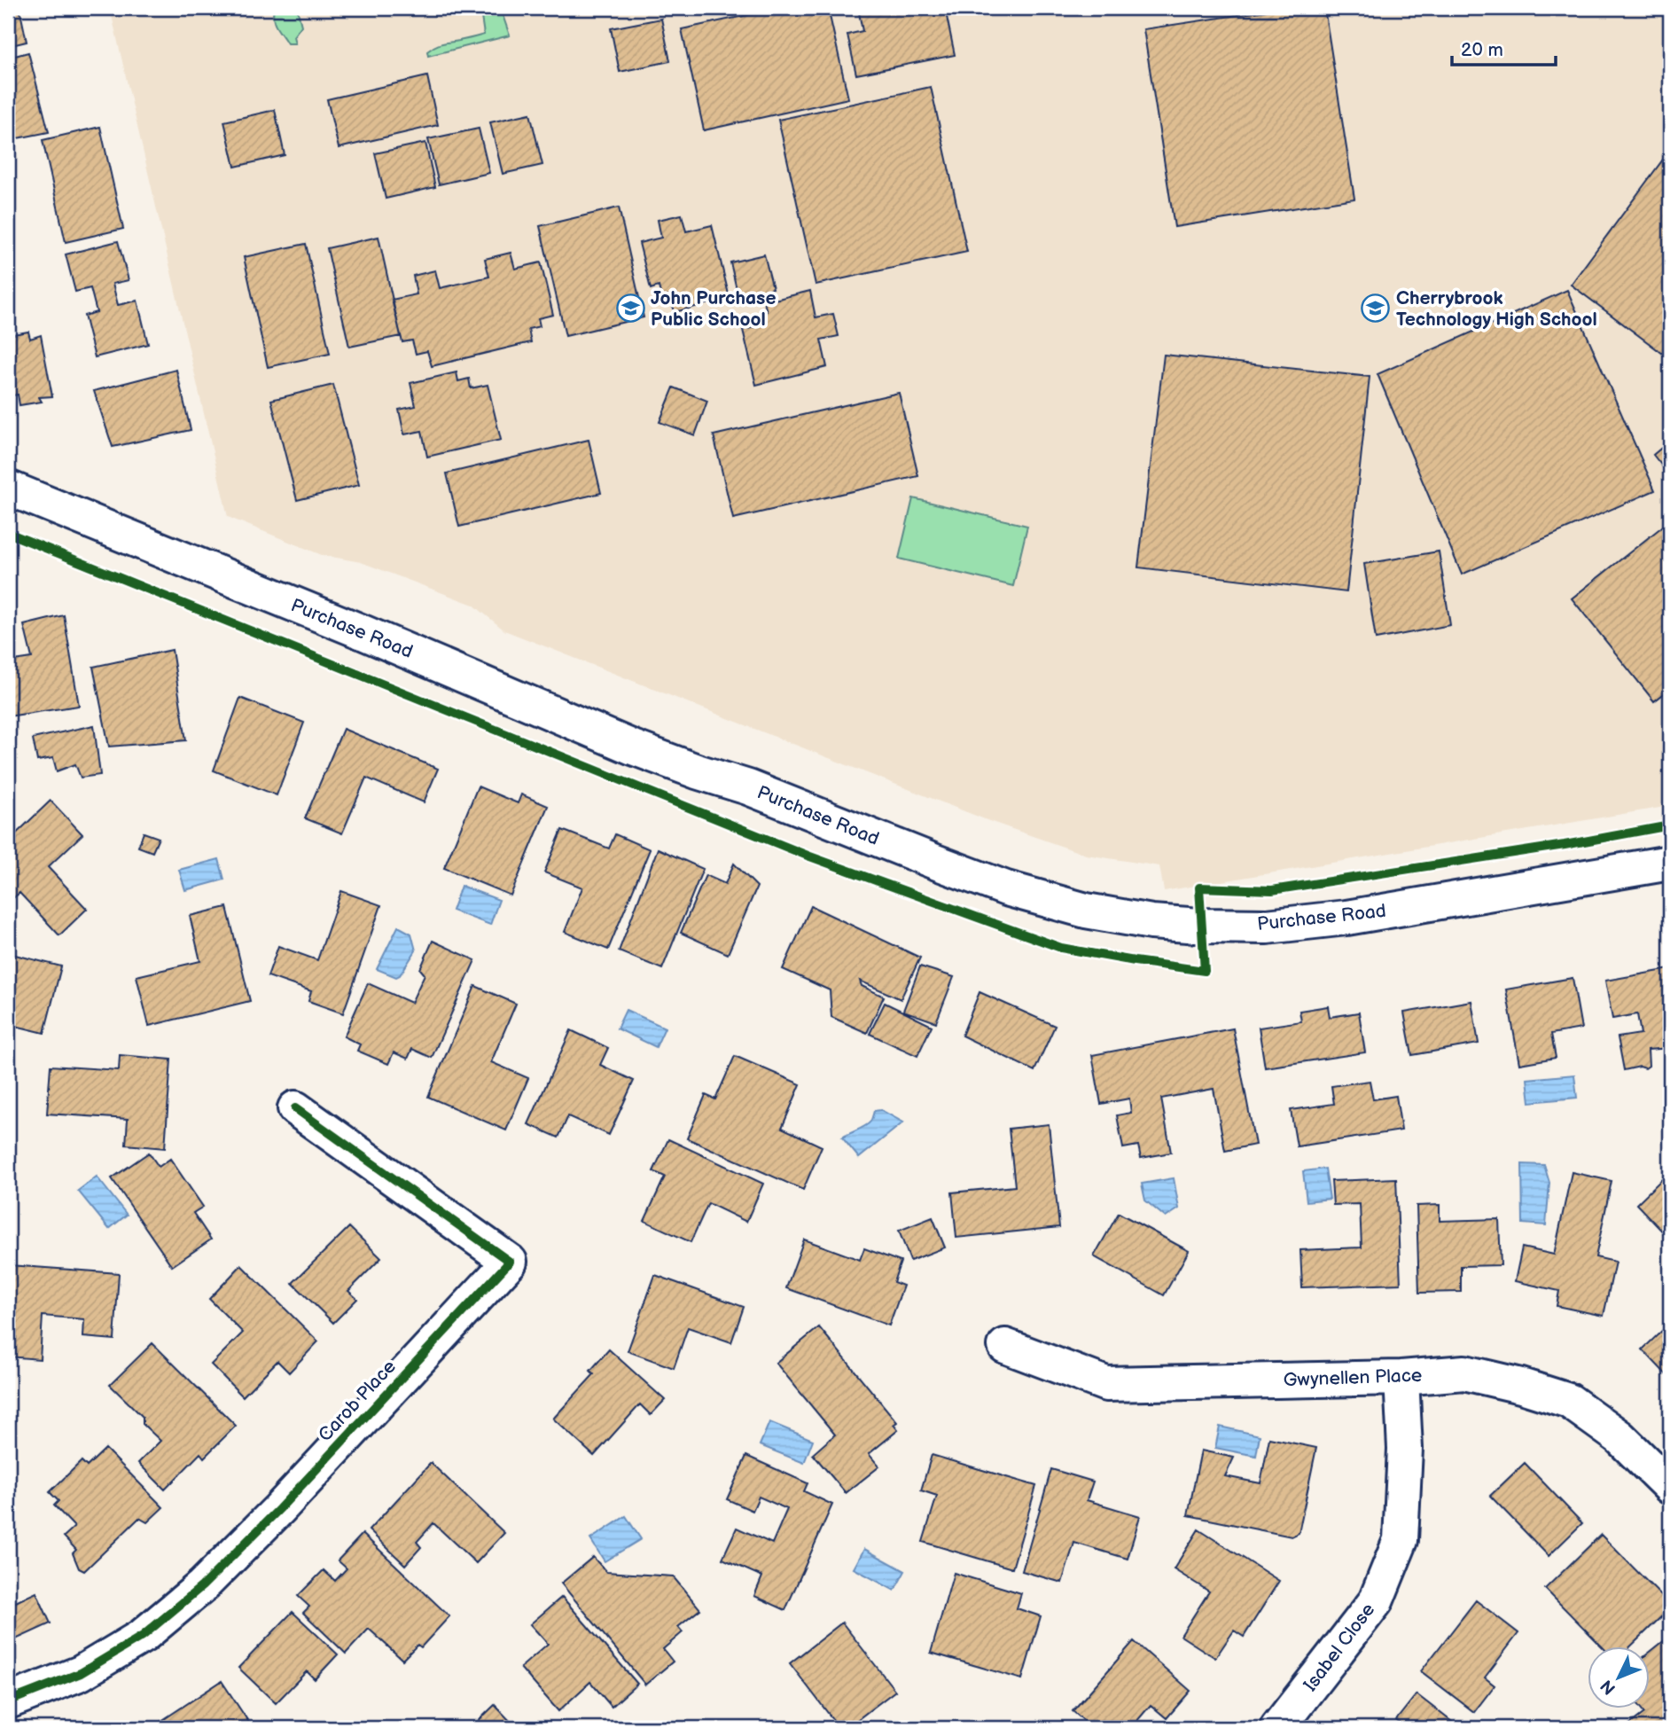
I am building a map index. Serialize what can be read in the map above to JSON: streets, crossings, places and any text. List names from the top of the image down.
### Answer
{
  "streets": {
    "street": [
      "Purchase Road",
      "Gwynellen Place",
      "Carob Place",
      "Isabel Close"
    ]
  },
  "crossings": [
    ["Gwynellen Place", "Isabel Close"]
  ],
  "places": {
    "school or university": ["John Purchase Public School", "Cherrybrook Technology High School"]
  },
  "scale_bar": "20 m",
  "north": "bottom left"
}
